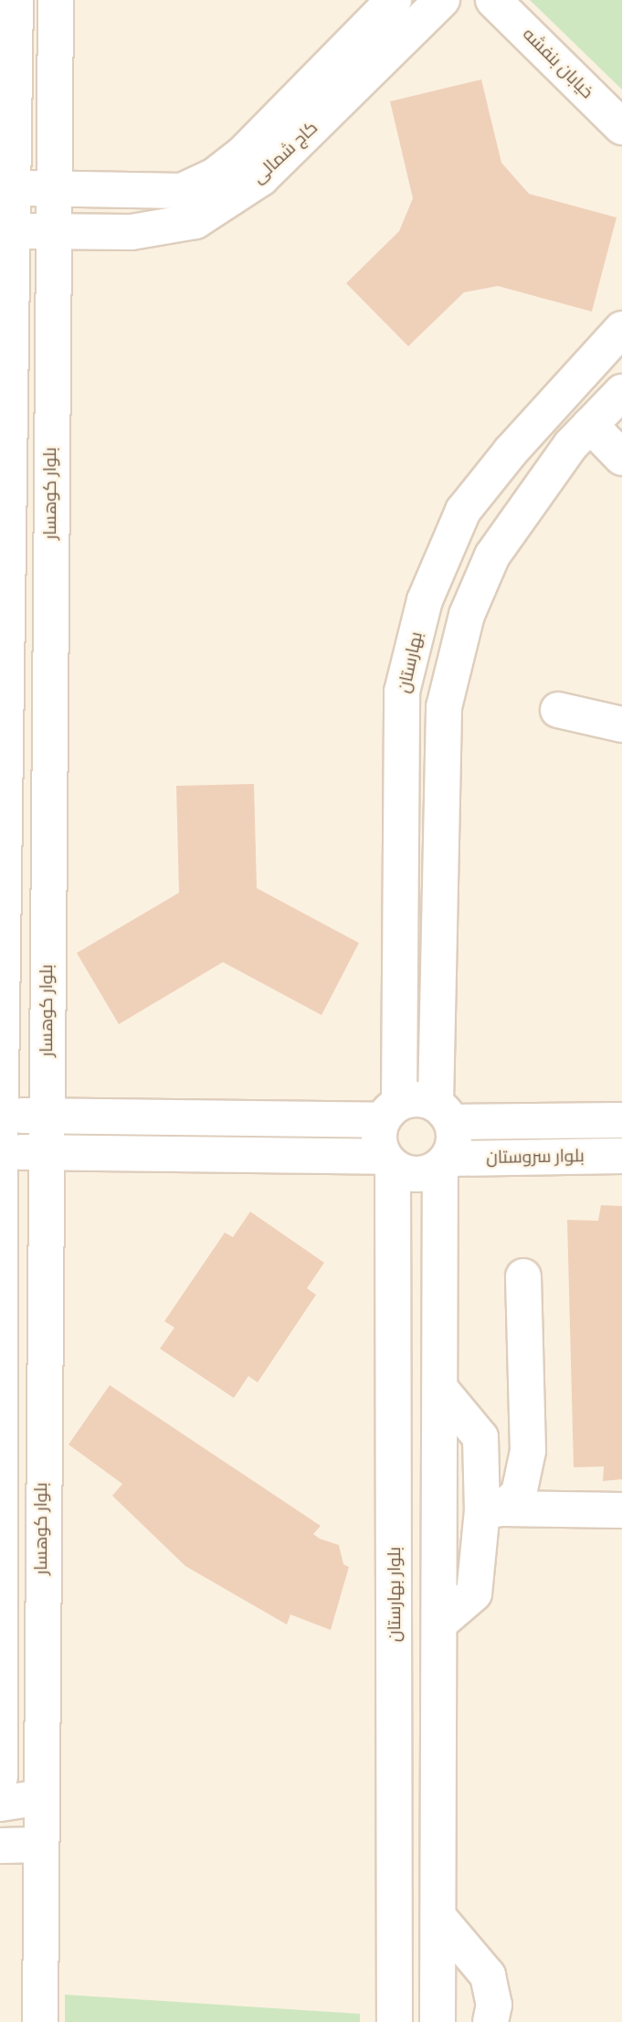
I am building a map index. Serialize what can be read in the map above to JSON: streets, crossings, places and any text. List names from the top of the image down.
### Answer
{
  "streets": {
    "main road": [
      "خیابان بنفشه",
      "کاج شمالی",
      "بلوار کوهسار",
      "بهارستان",
      "بلوار سروستان",
      "بلوار بهارستان"
    ]
  },
  "crossings": [
    ["کاج شمالی", "بلوار کوهسار"],
    ["بهارستان", "بلوار سروستان"],
    ["بهارستان", "بلوار بهارستان"],
    ["بلوار سروستان", "بلوار بهارستان"]
  ]
}
